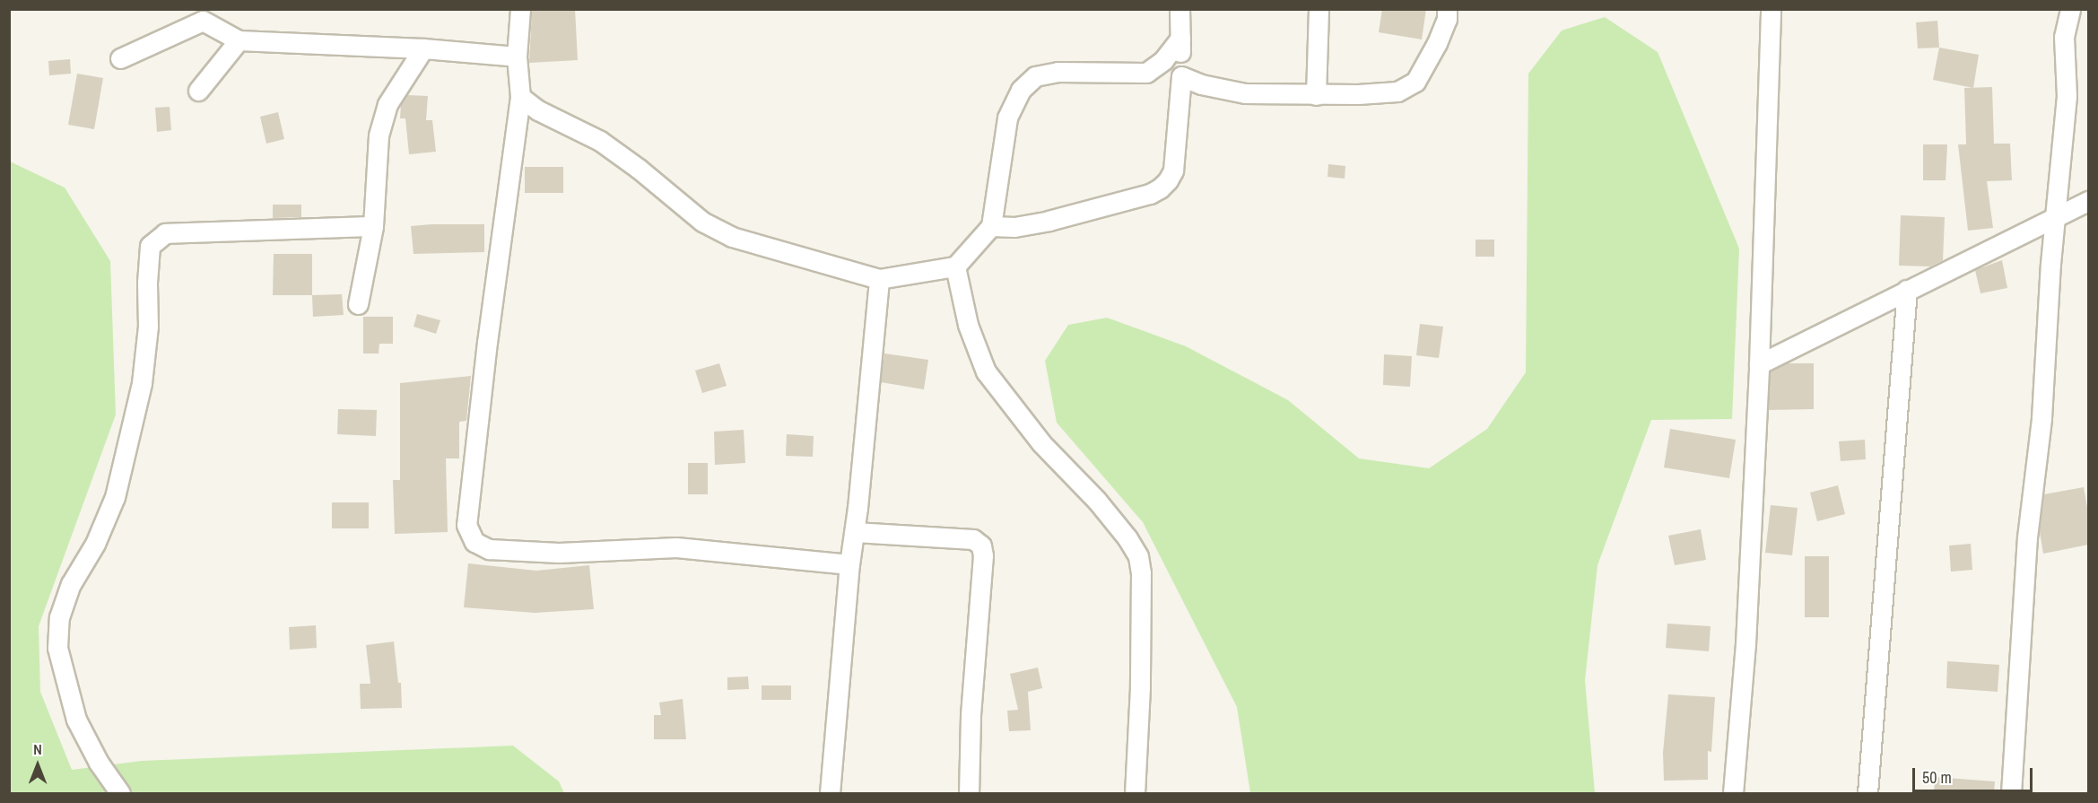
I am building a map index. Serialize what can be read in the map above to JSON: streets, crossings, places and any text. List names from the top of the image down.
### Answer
{
  "scale_bar": "50 m",
  "north": "top"
}
